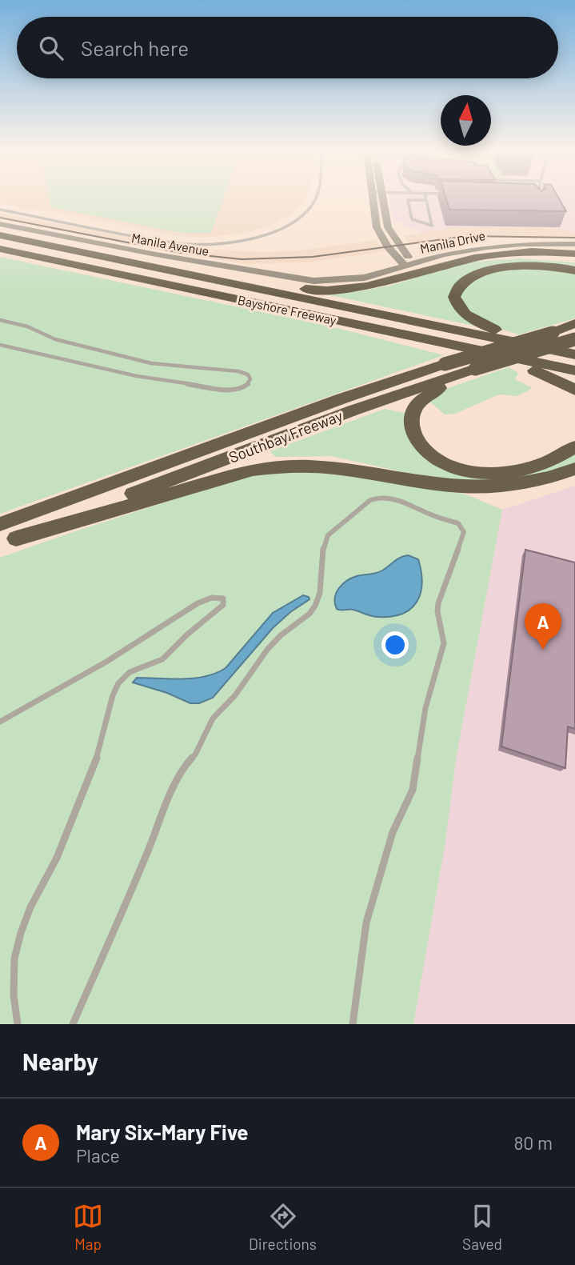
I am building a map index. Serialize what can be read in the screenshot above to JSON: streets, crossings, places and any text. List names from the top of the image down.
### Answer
{
  "streets": {
    "highway": ["Bayshore Freeway", "Southbay Freeway"],
    "street": ["Manila Drive", "Manila Avenue"]
  },
  "crossings": [
    ["Manila Drive", "Manila Avenue"],
    ["Bayshore Freeway", "Southbay Freeway"]
  ],
  "north": "top",
  "page": {
    "search": "Search here",
    "pins": "A",
    "heading": "Nearby",
    "list": [
      {
        "mark": "A",
        "name": "Mary Six-Mary Five",
        "note": "Place",
        "value": "80 m"
      }
    ],
    "nav": ["Map", "Directions", "Saved"]
  }
}
